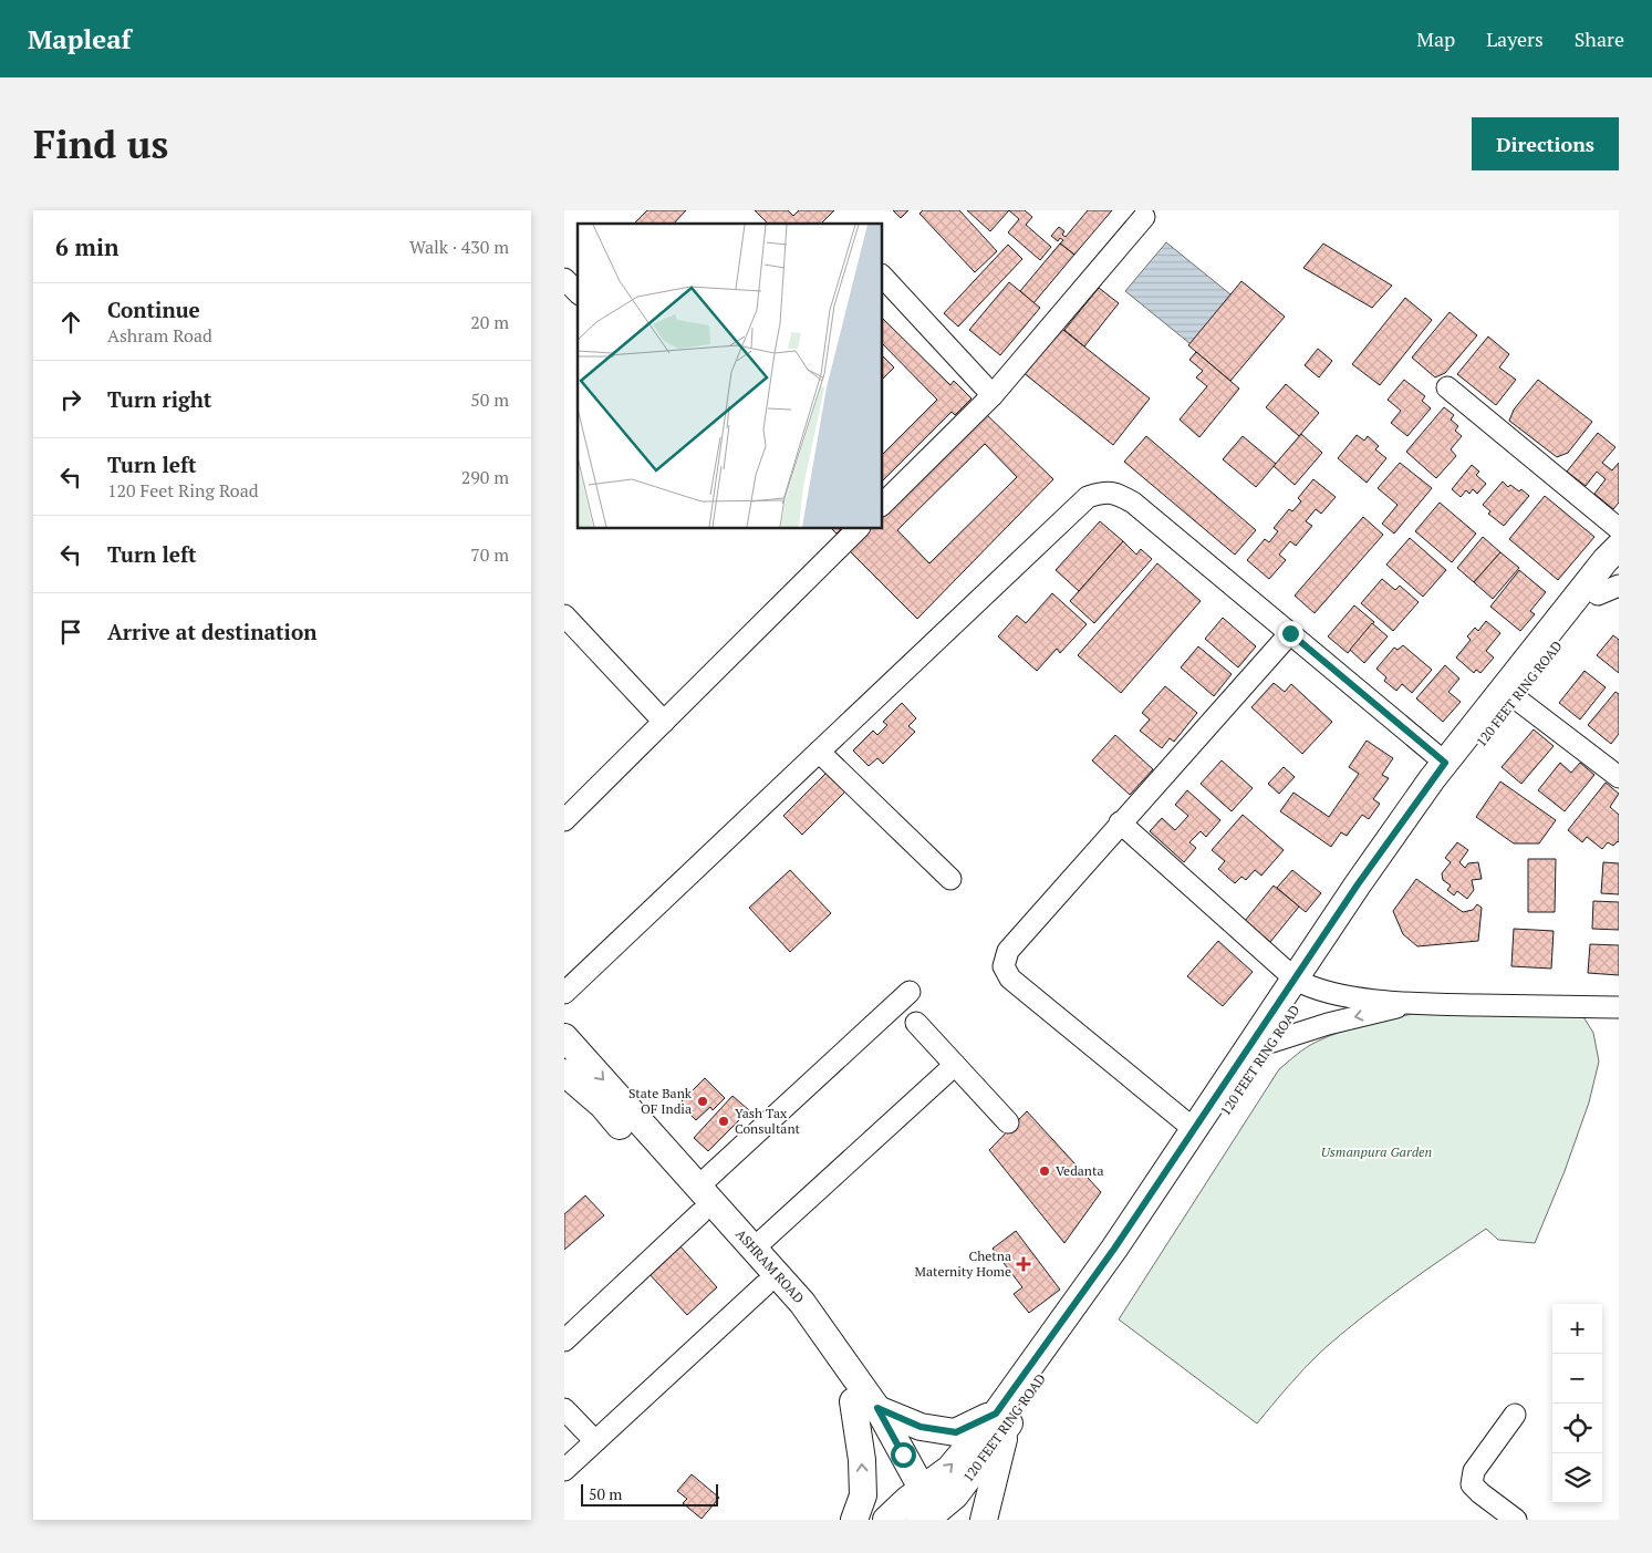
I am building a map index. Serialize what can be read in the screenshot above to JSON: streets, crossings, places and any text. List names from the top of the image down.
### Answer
{
  "streets": {
    "main road": ["120 FEET RING ROAD", "ASHRAM ROAD"]
  },
  "crossings": [
    ["120 FEET RING ROAD", "ASHRAM ROAD"]
  ],
  "parks": ["Usmanpura Garden"],
  "places": {
    "other": ["State Bank OF India", "Yash Tax Consultant", "Vedanta"],
    "health": ["Chetna Maternity Home"]
  },
  "scale_bar": "50 m",
  "page": {
    "header": "Mapleaf",
    "nav": ["Map", "Layers", "Share"],
    "buttons": "Directions",
    "title": "Find us",
    "heading": ["6 min", "Walk · 430 m"],
    "list": [
      ["Continue", "Ashram Road", "20 m"],
      ["Turn right", "50 m"],
      ["Turn left", "120 Feet Ring Road", "290 m"],
      ["Turn left", "70 m"],
      "Arrive at destination"
    ],
    "map_buttons": ["+", "−"],
    "scale": "50 m"
  }
}
